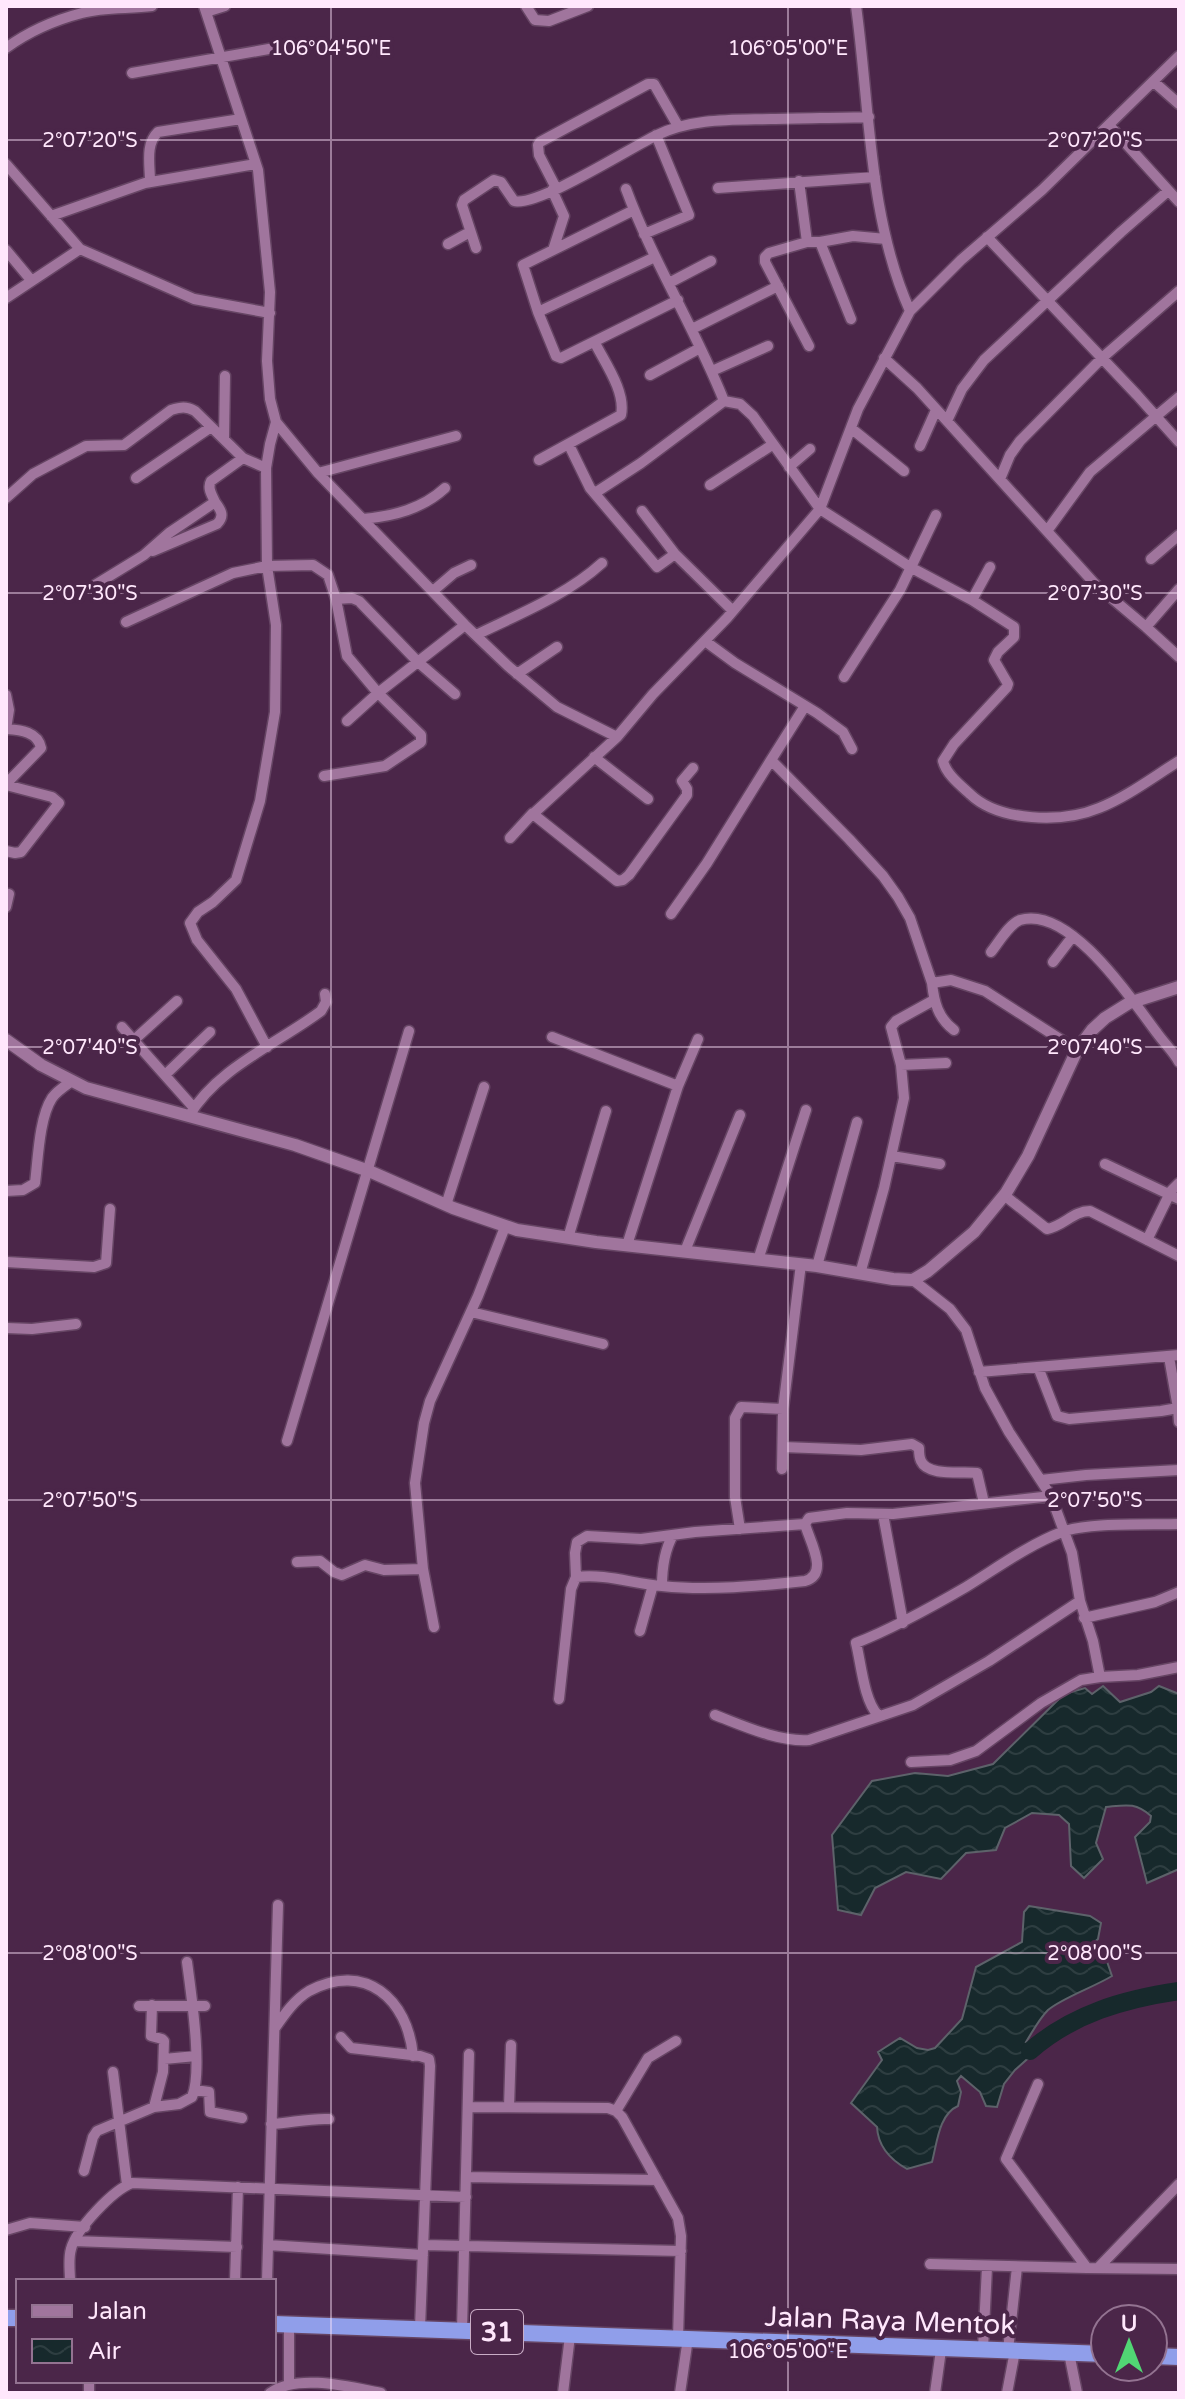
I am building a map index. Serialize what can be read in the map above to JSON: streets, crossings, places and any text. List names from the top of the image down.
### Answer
{
  "streets": {
    "highway": ["Jalan Raya Mentok", "31"]
  },
  "crossings": [
    ["Jalan Raya Mentok", "31"]
  ],
  "legend": ["Jalan", "Air"],
  "north": "top",
  "coordinates": [
    "106°04'50\"E",
    "106°05'00\"E",
    "2°07'20\"S",
    "2°07'30\"S",
    "2°07'40\"S",
    "2°07'50\"S",
    "2°08'00\"S"
  ]
}
